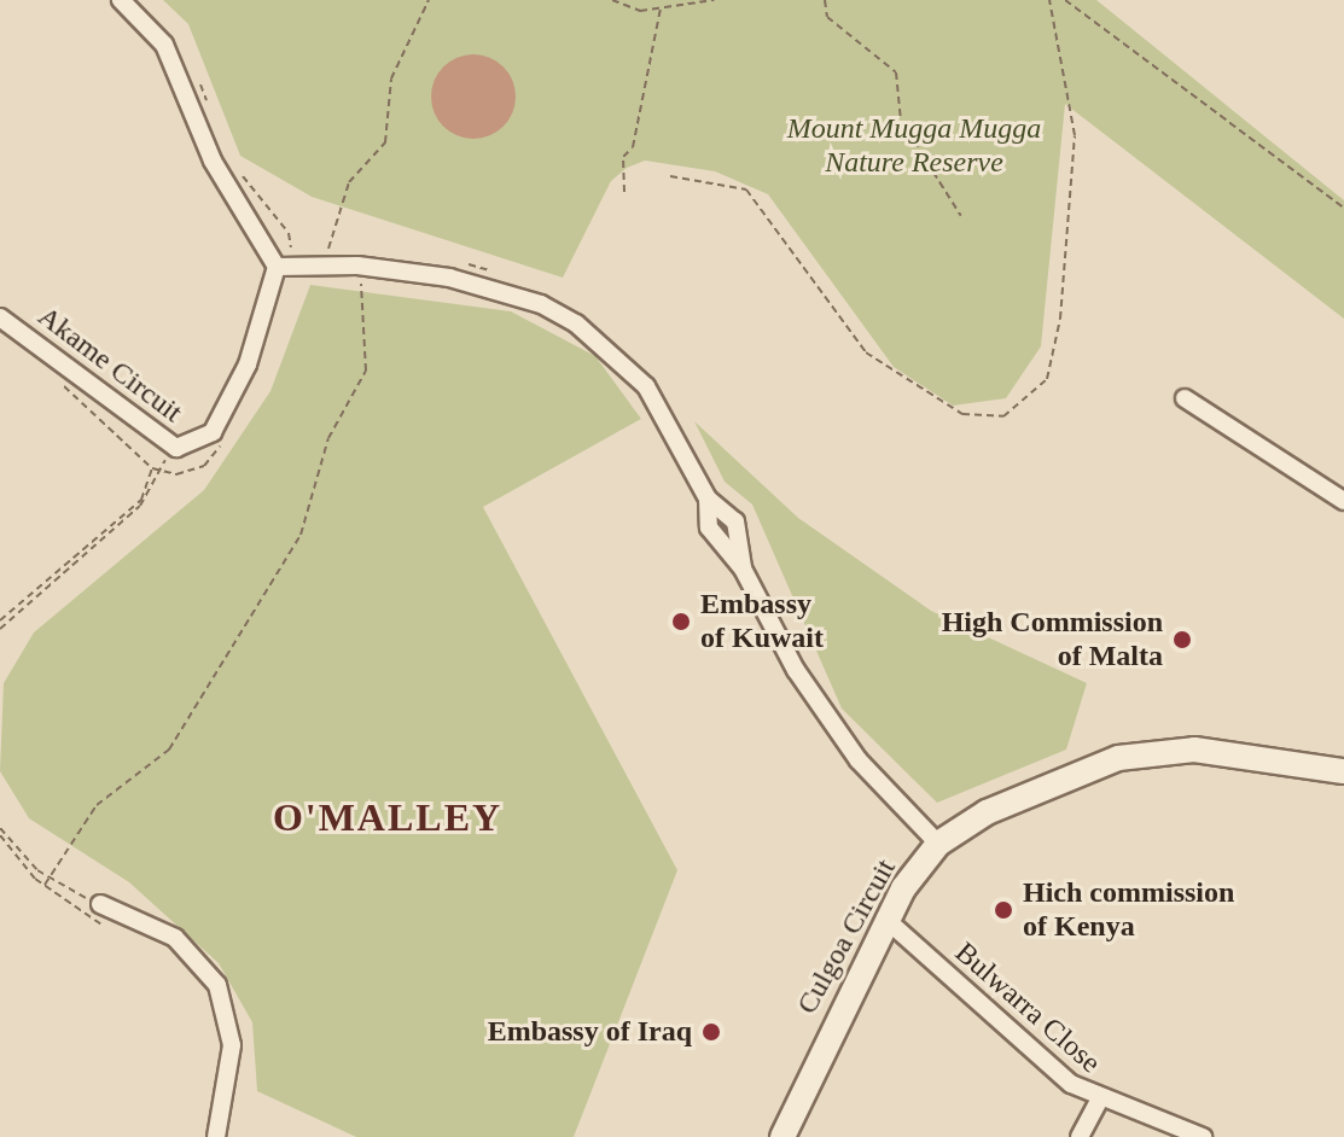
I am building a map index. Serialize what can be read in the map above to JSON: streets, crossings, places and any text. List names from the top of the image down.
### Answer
{
  "streets": {
    "street": ["Akame Circuit", "Culgoa Circuit", "Bulwarra Close"]
  },
  "crossings": [
    ["Culgoa Circuit", "Bulwarra Close"]
  ],
  "districts": ["O'MALLEY"],
  "parks": ["Mount Mugga Mugga Nature Reserve"],
  "places": [
    "Embassy of Kuwait",
    "High Commission of Malta",
    "Hich commission of Kenya",
    "Embassy of Iraq"
  ]
}
